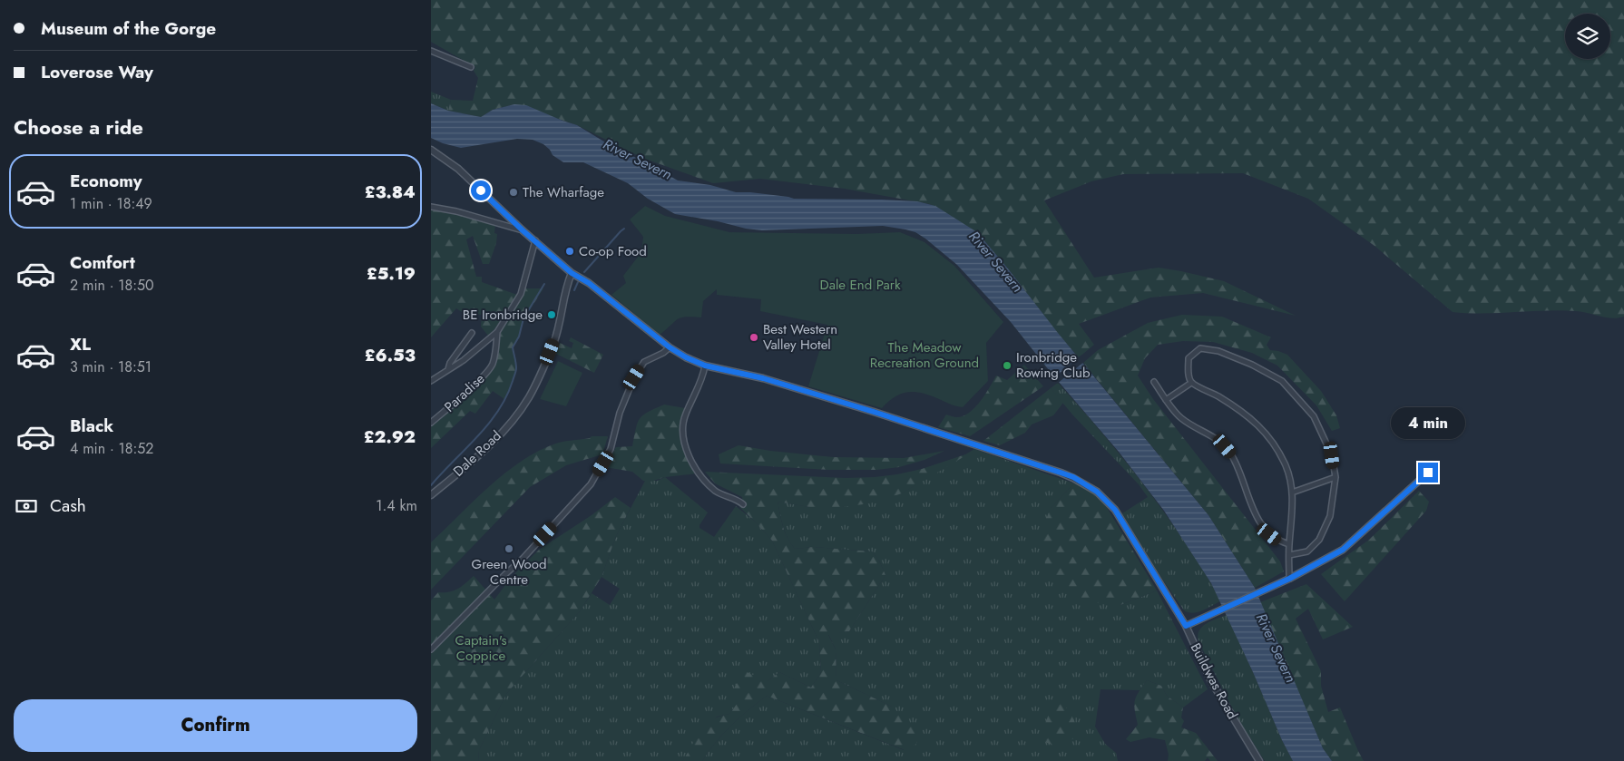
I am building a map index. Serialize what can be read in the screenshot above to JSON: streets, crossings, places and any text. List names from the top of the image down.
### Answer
{
  "streets": {
    "street": ["Paradise", "Dale Road", "Buildwas Road"]
  },
  "water": ["River Severn"],
  "parks": ["Dale End Park", "The Meadow Recreation Ground", "Captain's Coppice"],
  "places": [
    "The Wharfage",
    "Co-op Food",
    "BE Ironbridge",
    "Best Western Valley Hotel",
    "Ironbridge Rowing Club",
    "Green Wood Centre"
  ],
  "page": {
    "banner": ["Museum of the Gorge", "Loverose Way"],
    "heading": "Choose a ride",
    "list": [
      {
        "name": "Economy",
        "note": "1 min · 18:49",
        "value": "£3.84"
      },
      {
        "name": "Comfort",
        "note": "2 min · 18:50",
        "value": "£5.19"
      },
      {
        "name": "XL",
        "note": "3 min · 18:51",
        "value": "£6.53"
      },
      {
        "name": "Black",
        "note": "4 min · 18:52",
        "value": "£2.92"
      }
    ],
    "bubble": "4 min",
    "pay": ["Cash", "1.4 km"],
    "buttons": "Confirm"
  }
}
